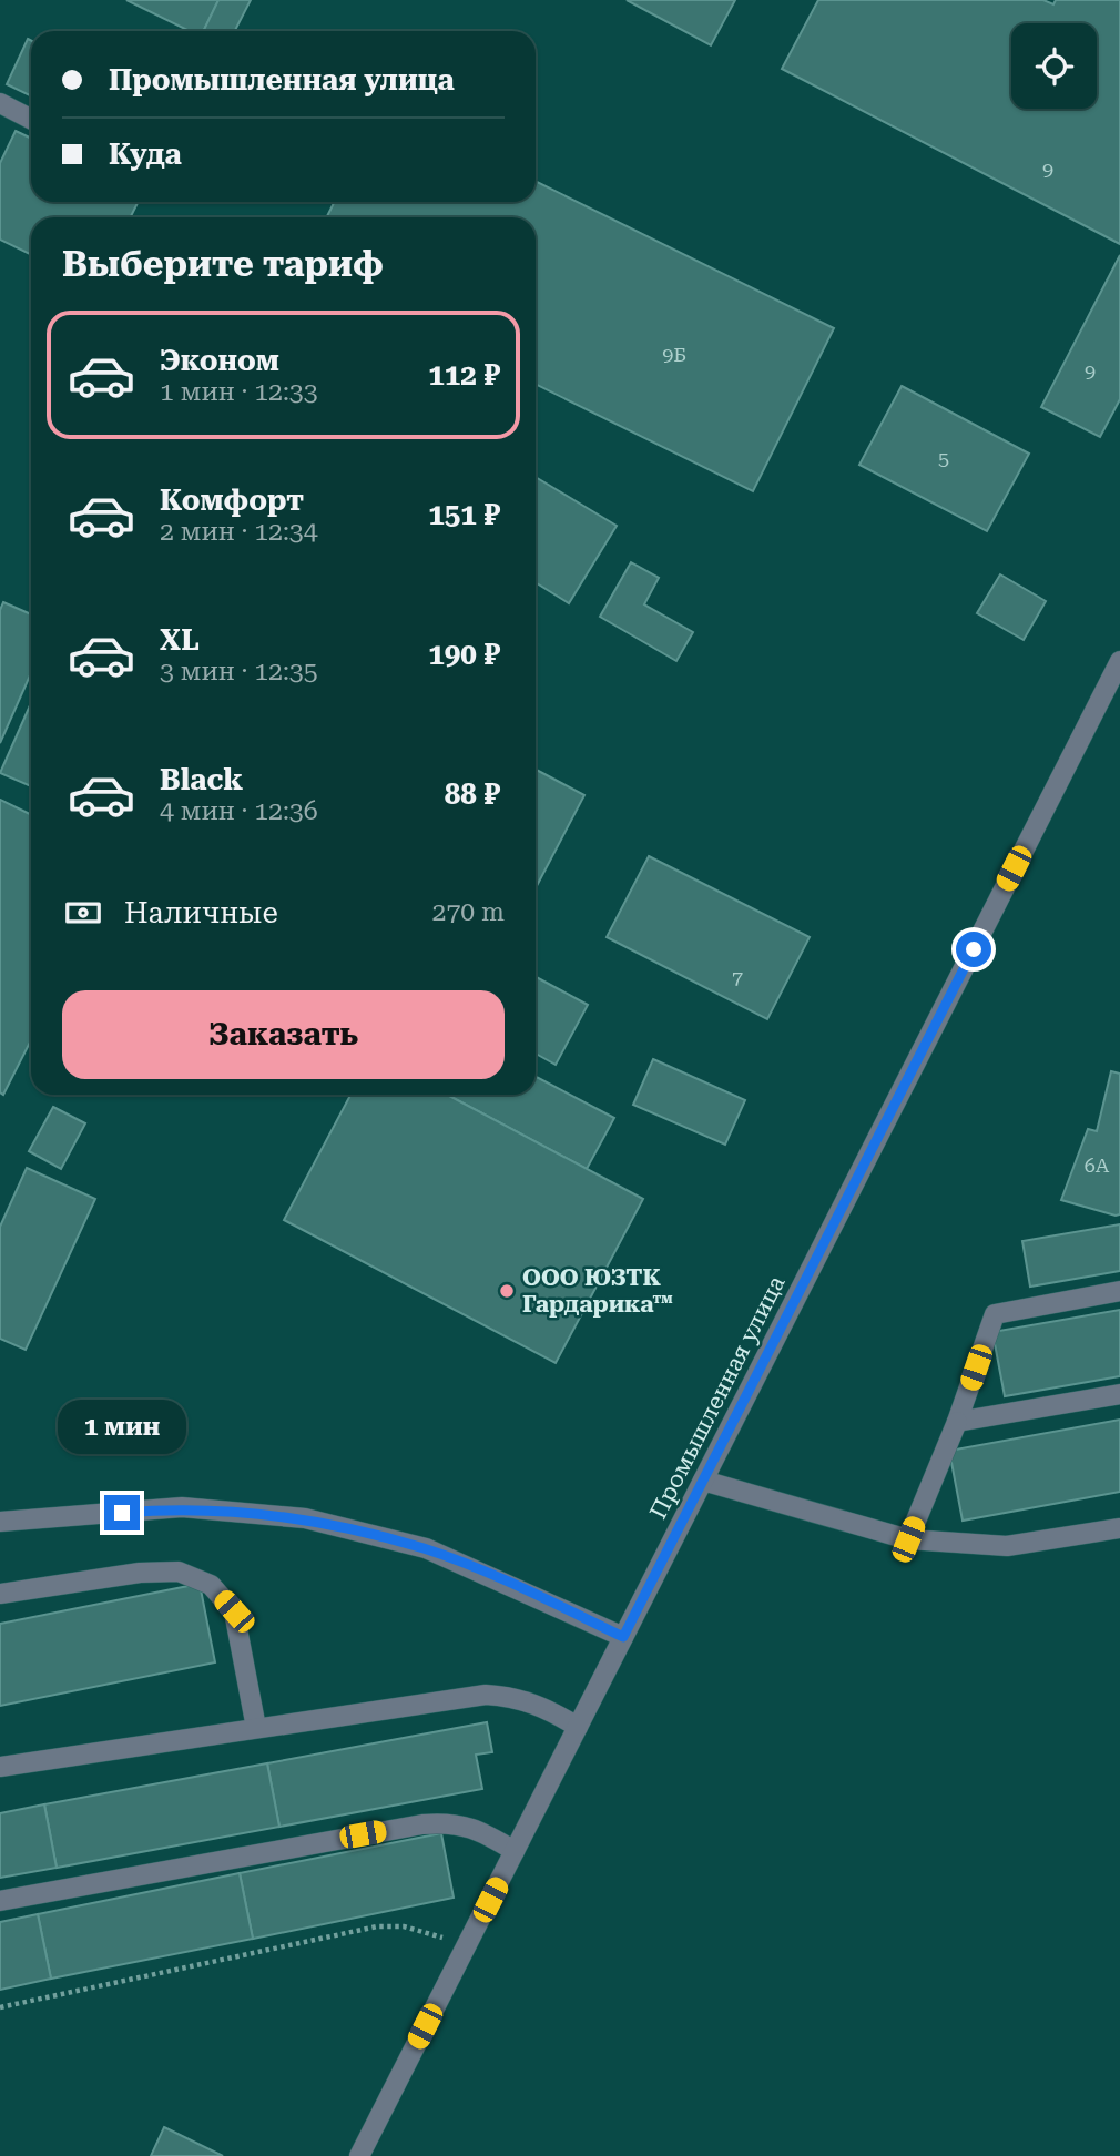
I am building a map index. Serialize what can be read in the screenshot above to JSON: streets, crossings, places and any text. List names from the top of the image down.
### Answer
{
  "streets": {
    "street": ["Промышленная улица"]
  },
  "places": ["ООО ЮЗТК Гардарика™"],
  "house_numbers": [
    "9",
    "9Б",
    "9",
    "5",
    "7",
    "6А"
  ],
  "page": {
    "banner": ["Промышленная улица", "Куда"],
    "heading": "Выберите тариф",
    "list": [
      {
        "name": "Эконом",
        "note": "1 мин · 12:33",
        "value": "112 ₽"
      },
      {
        "name": "Комфорт",
        "note": "2 мин · 12:34",
        "value": "151 ₽"
      },
      {
        "name": "XL",
        "note": "3 мин · 12:35",
        "value": "190 ₽"
      },
      {
        "name": "Black",
        "note": "4 мин · 12:36",
        "value": "88 ₽"
      }
    ],
    "pay": ["Наличные", "270 m"],
    "buttons": "Заказать",
    "bubble": "1 мин"
  }
}
